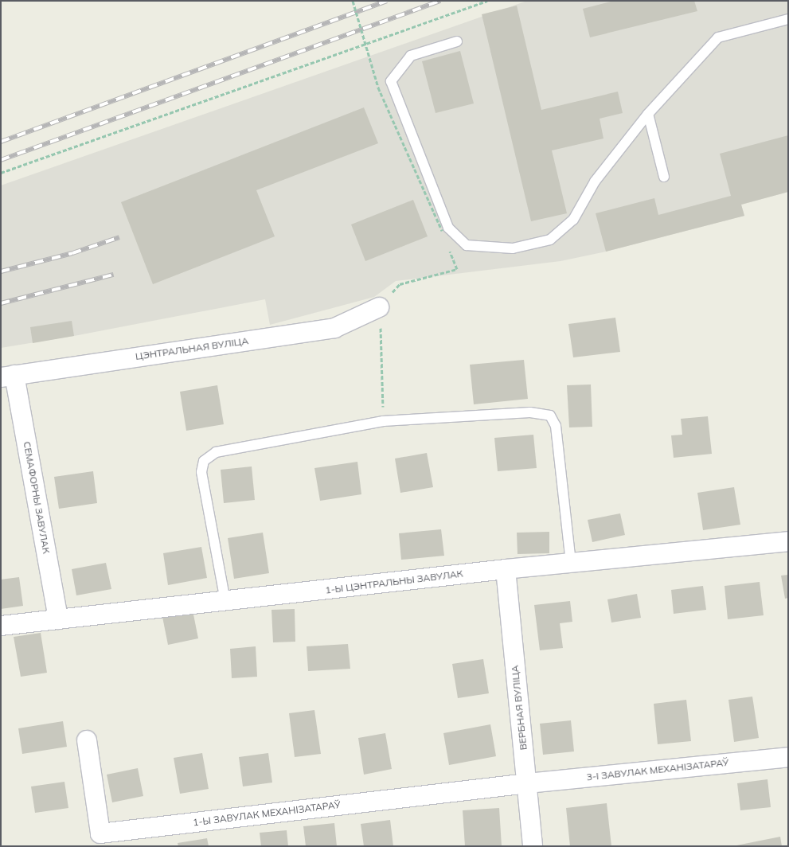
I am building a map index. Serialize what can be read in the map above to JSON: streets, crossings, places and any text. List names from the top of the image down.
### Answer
{
  "streets": {
    "street": [
      "ЦЭНТРАЛЬНАЯ ВУЛІЦА",
      "СЕМАФОРНЫ ЗАВУЛАК",
      "1-Ы ЦЭНТРАЛЬНЫ ЗАВУЛАК",
      "ВЕРБНАЯ ВУЛІЦА",
      "3-І ЗАВУЛАК МЕХАНІЗАТАРАЎ",
      "1-Ы ЗАВУЛАК МЕХАНІЗАТАРАЎ"
    ]
  },
  "crossings": [
    ["ЦЭНТРАЛЬНАЯ ВУЛІЦА", "СЕМАФОРНЫ ЗАВУЛАК"],
    ["СЕМАФОРНЫ ЗАВУЛАК", "1-Ы ЦЭНТРАЛЬНЫ ЗАВУЛАК"],
    ["1-Ы ЦЭНТРАЛЬНЫ ЗАВУЛАК", "ВЕРБНАЯ ВУЛІЦА"],
    ["ВЕРБНАЯ ВУЛІЦА", "3-І ЗАВУЛАК МЕХАНІЗАТАРАЎ"],
    ["ВЕРБНАЯ ВУЛІЦА", "1-Ы ЗАВУЛАК МЕХАНІЗАТАРАЎ"],
    ["3-І ЗАВУЛАК МЕХАНІЗАТАРАЎ", "1-Ы ЗАВУЛАК МЕХАНІЗАТАРАЎ"]
  ]
}
